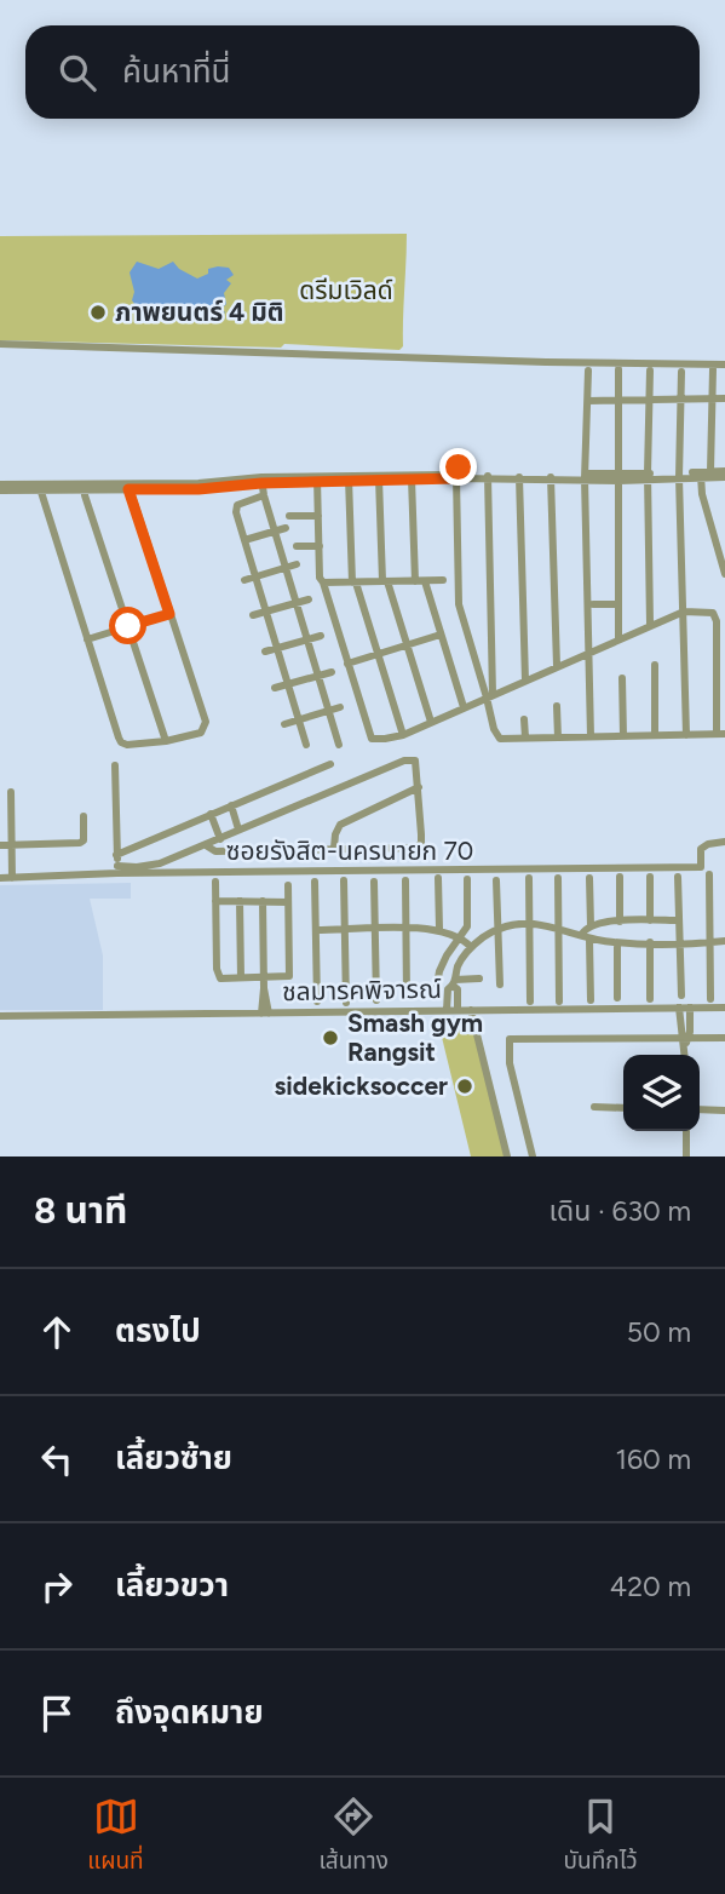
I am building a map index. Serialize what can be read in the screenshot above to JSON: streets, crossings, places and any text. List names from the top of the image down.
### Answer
{
  "streets": {
    "street": ["ซอยรังสิต-นครนายก 70", "ชลมารคพิจารณ์"]
  },
  "parks": ["ดรีมเวิลด์"],
  "places": ["ภาพยนตร์ 4 มิติ", "Smash gym Rangsit", "sidekicksoccer"],
  "page": {
    "search": "ค้นหาที่นี่",
    "heading": ["8 นาที", "เดิน · 630 m"],
    "list": [
      ["ตรงไป", "50 m"],
      ["เลี้ยวซ้าย", "160 m"],
      ["เลี้ยวขวา", "420 m"],
      "ถึงจุดหมาย"
    ],
    "nav": ["แผนที่", "เส้นทาง", "บันทึกไว้"]
  }
}
